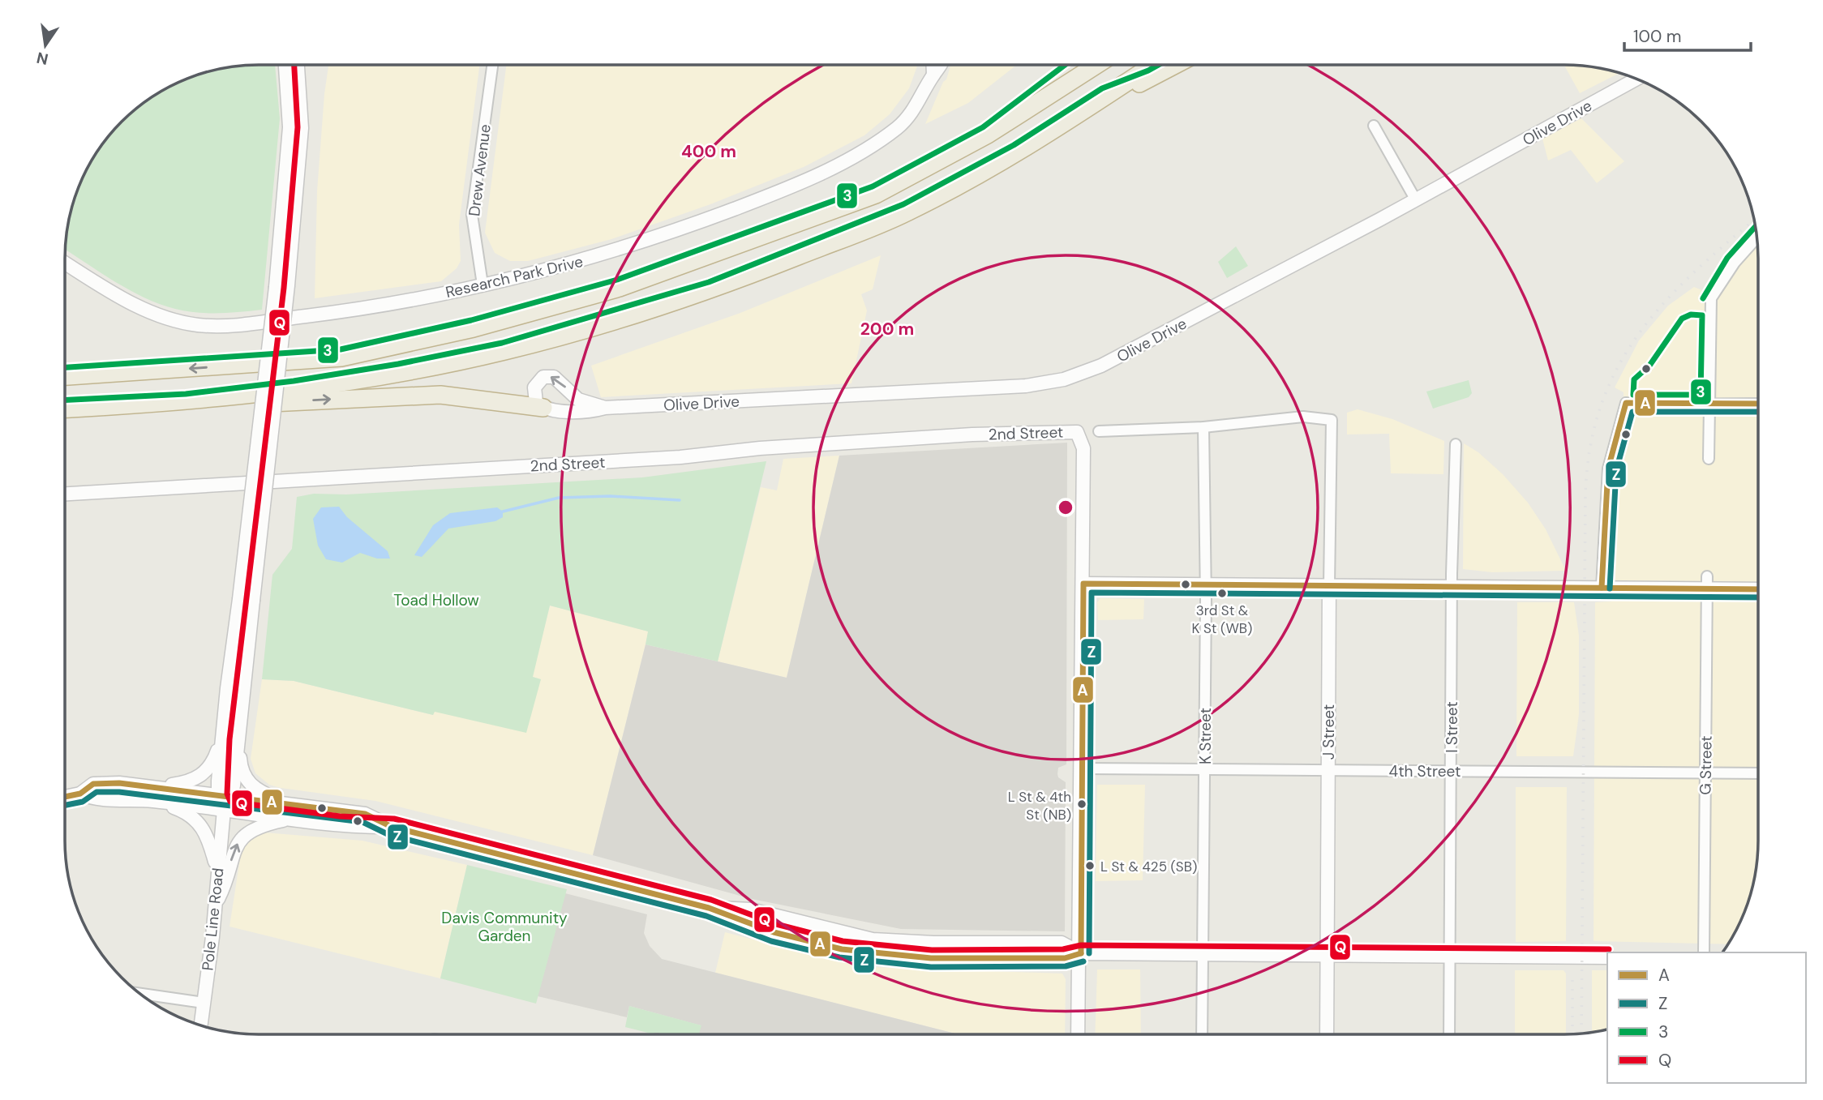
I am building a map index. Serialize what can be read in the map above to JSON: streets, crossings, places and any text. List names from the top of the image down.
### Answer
{
  "streets": {
    "street": [
      "Olive Drive",
      "Drew Avenue",
      "Research Park Drive",
      "2nd Street",
      "I Street",
      "J Street",
      "K Street",
      "G Street",
      "4th Street",
      "Pole Line Road"
    ]
  },
  "crossings": [
    ["Drew Avenue", "Research Park Drive"],
    ["I Street", "4th Street"],
    ["J Street", "K Street"],
    ["J Street", "4th Street"],
    ["K Street", "4th Street"],
    ["G Street", "4th Street"]
  ],
  "parks": ["Toad Hollow", "Davis Community Garden"],
  "places": ["3rd St & K St (WB)", "L St & 4th St (NB)", "L St & 425 (SB)"],
  "lines": [
    "transit line 3",
    "transit line Q",
    "transit line A",
    "transit line Z"
  ],
  "legend": [
    "A",
    "Z",
    "3",
    "Q"
  ],
  "scale_bar": "100 m",
  "north": "bottom",
  "rings": ["400 m", "200 m"]
}
